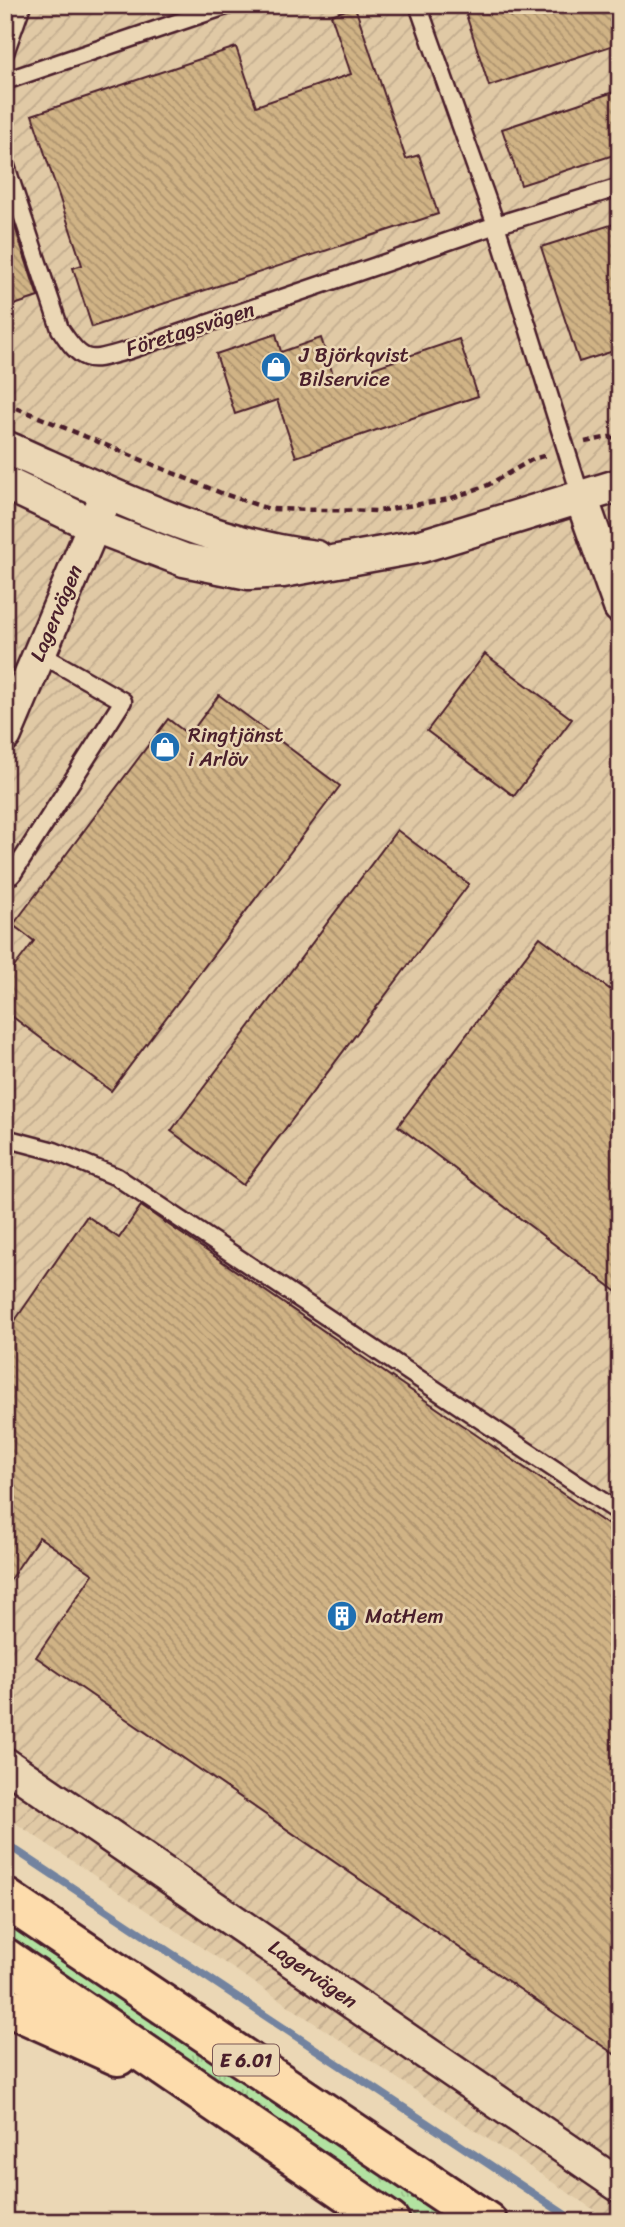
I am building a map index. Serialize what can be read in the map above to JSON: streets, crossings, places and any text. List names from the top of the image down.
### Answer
{
  "streets": {
    "highway": ["E 6.01"],
    "street": ["Lagervägen"],
    "lane": ["Företagsvägen"]
  },
  "places": {
    "shop": ["J Björkqvist Bilservice", "Ringtjänst i Arlöv"],
    "building": ["MatHem"]
  }
}
